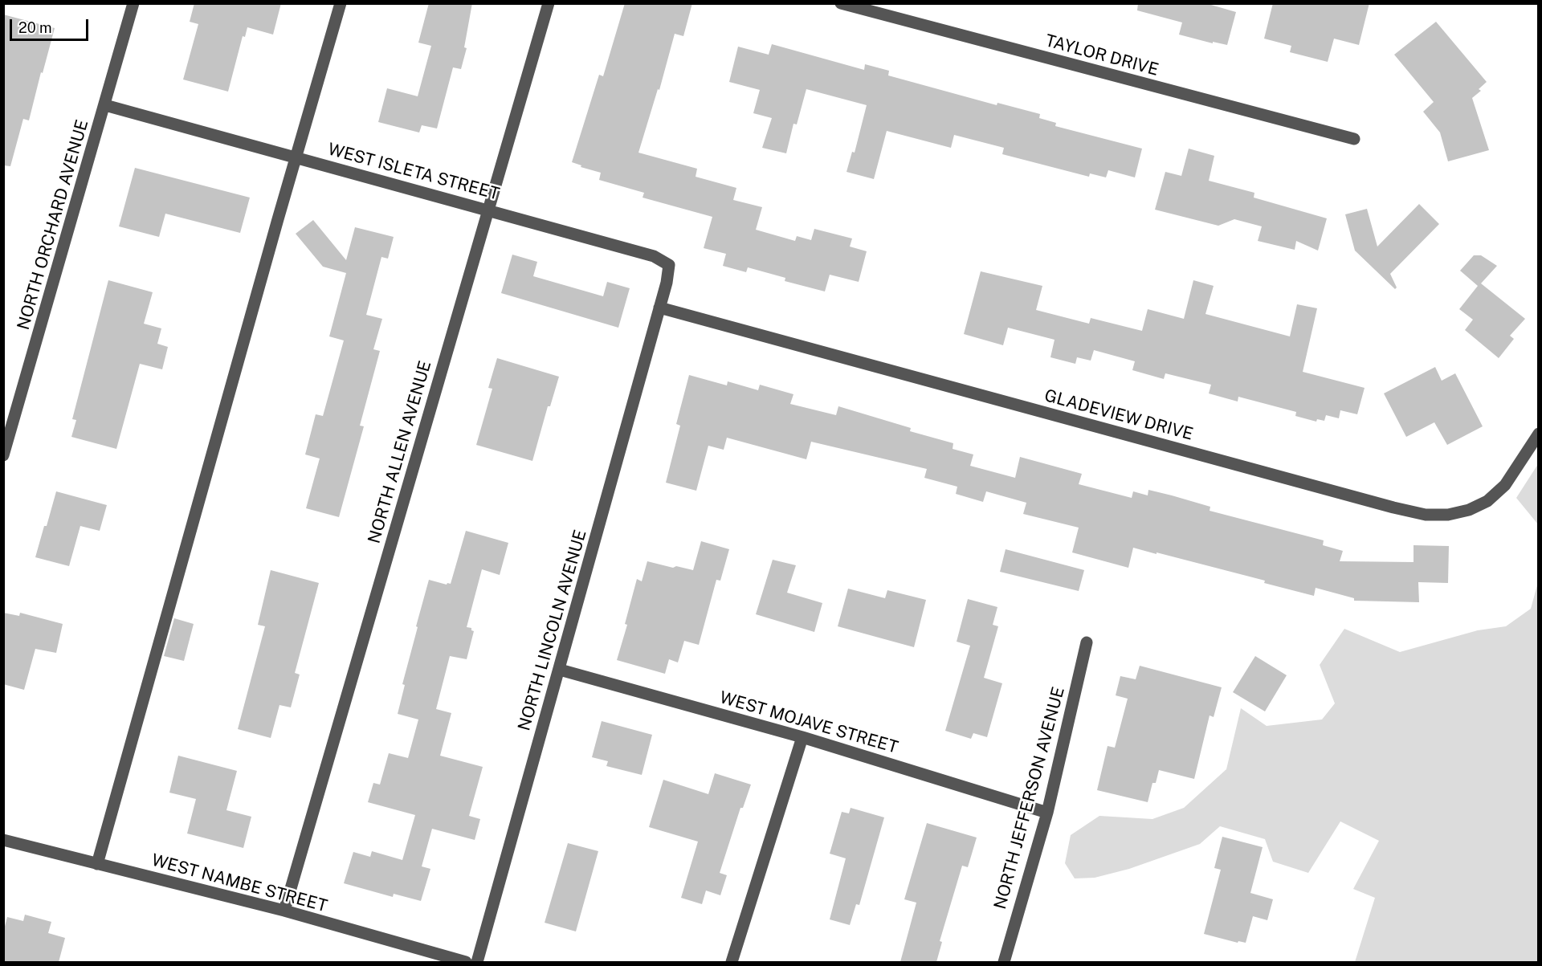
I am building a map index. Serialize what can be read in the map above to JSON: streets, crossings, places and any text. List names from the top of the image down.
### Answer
{
  "streets": {
    "street": [
      "TAYLOR DRIVE",
      "WEST ISLETA STREET",
      "NORTH ORCHARD AVENUE",
      "GLADEVIEW DRIVE",
      "NORTH ALLEN AVENUE",
      "NORTH LINCOLN AVENUE",
      "WEST MOJAVE STREET",
      "NORTH JEFFERSON AVENUE",
      "WEST NAMBE STREET"
    ]
  },
  "crossings": [
    ["WEST ISLETA STREET", "NORTH ORCHARD AVENUE"],
    ["WEST ISLETA STREET", "GLADEVIEW DRIVE"],
    ["WEST ISLETA STREET", "NORTH ALLEN AVENUE"],
    ["WEST ISLETA STREET", "NORTH LINCOLN AVENUE"],
    ["GLADEVIEW DRIVE", "NORTH LINCOLN AVENUE"],
    ["NORTH ALLEN AVENUE", "WEST NAMBE STREET"],
    ["NORTH LINCOLN AVENUE", "WEST MOJAVE STREET"],
    ["WEST MOJAVE STREET", "NORTH JEFFERSON AVENUE"]
  ],
  "scale_bar": "20 m"
}
